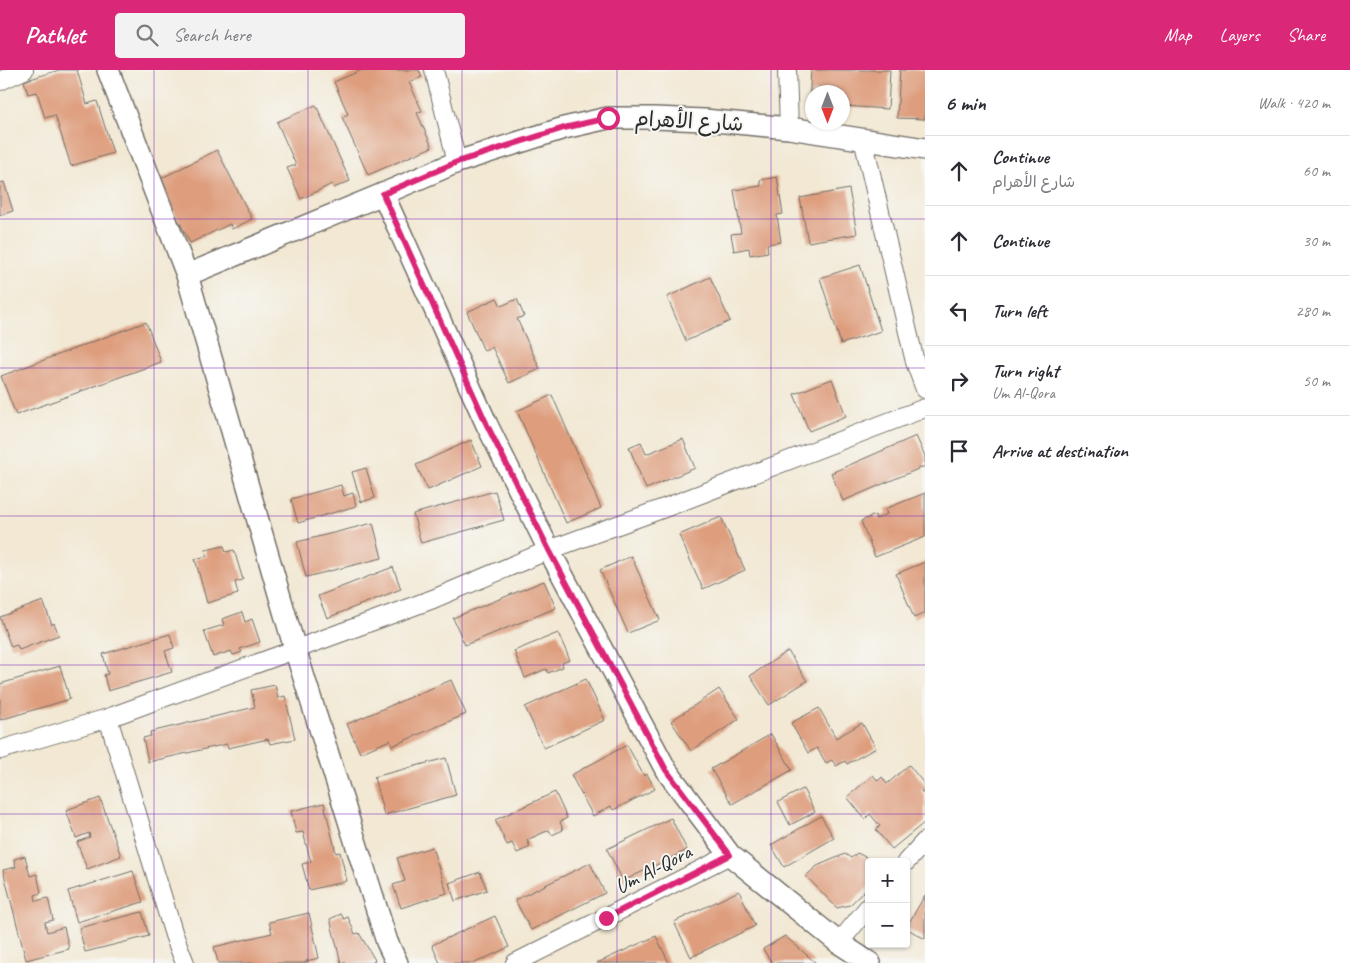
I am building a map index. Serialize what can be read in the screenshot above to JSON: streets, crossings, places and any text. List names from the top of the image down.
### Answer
{
  "streets": {
    "street": ["شارع الأهرام", "Um Al-Qora"]
  },
  "north": "bottom",
  "page": {
    "header": "Pathlet",
    "search": "Search here",
    "nav": ["Map", "Layers", "Share"],
    "heading": ["6 min", "Walk · 420 m"],
    "list": [
      ["Continue", "شارع الأهرام", "60 m"],
      ["Continue", "30 m"],
      ["Turn left", "280 m"],
      ["Turn right", "Um Al-Qora", "50 m"],
      "Arrive at destination"
    ],
    "map_buttons": ["+", "−"]
  }
}
